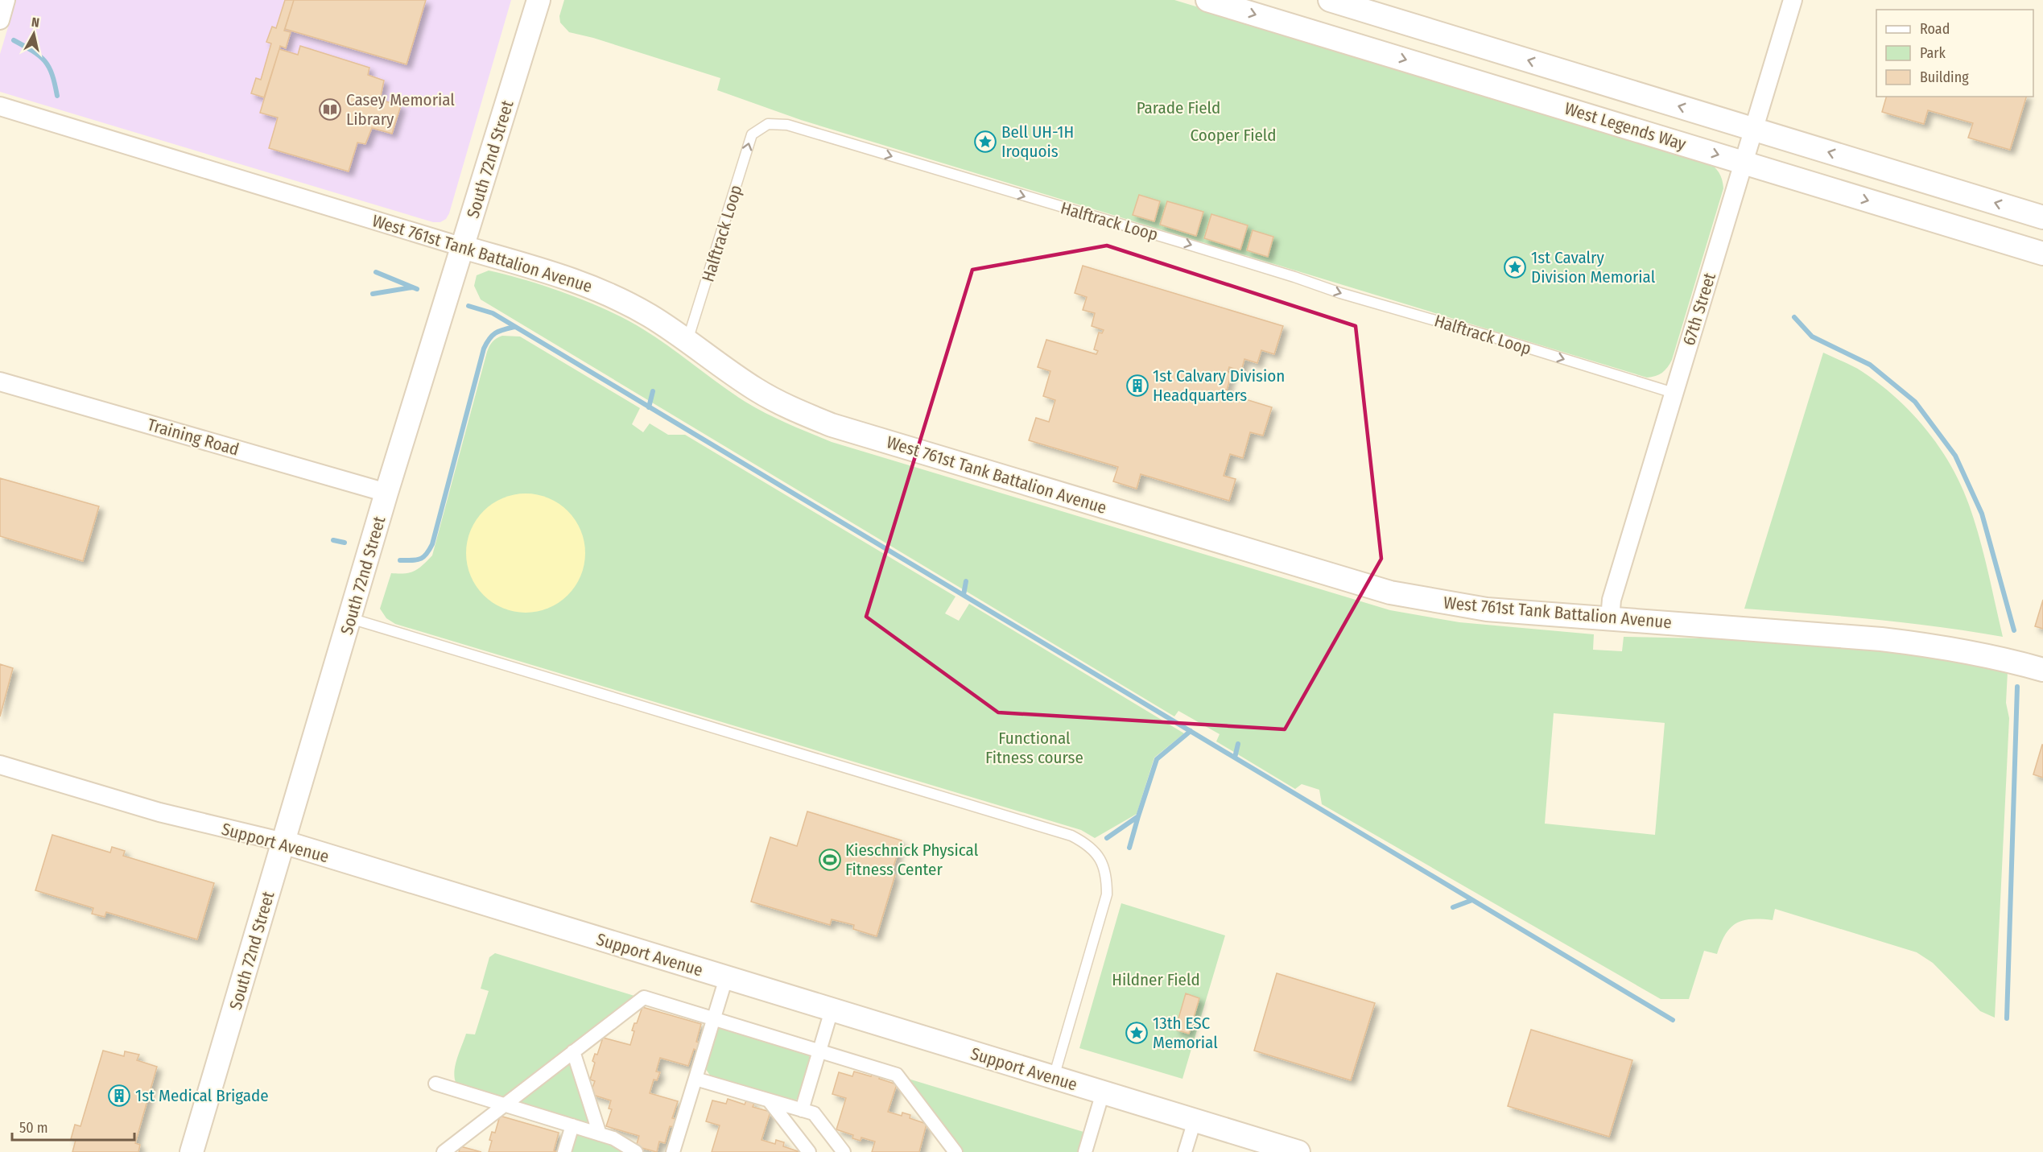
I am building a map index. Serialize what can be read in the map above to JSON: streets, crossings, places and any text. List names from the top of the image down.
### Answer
{
  "streets": {
    "street": [
      "West Legends Way",
      "South 72nd Street",
      "West 761st Tank Battalion Avenue",
      "67th Street",
      "Training Road",
      "Support Avenue"
    ],
    "lane": ["Halftrack Loop"]
  },
  "crossings": [
    ["West Legends Way", "67th Street"],
    ["South 72nd Street", "West 761st Tank Battalion Avenue"],
    ["South 72nd Street", "Training Road"],
    ["South 72nd Street", "Support Avenue"],
    ["Halftrack Loop", "West 761st Tank Battalion Avenue"],
    ["Halftrack Loop", "67th Street"],
    ["West 761st Tank Battalion Avenue", "67th Street"]
  ],
  "one_way": ["Halftrack Loop"],
  "parks": [
    "Parade Field",
    "Cooper Field",
    "Functional Fitness course",
    "Hildner Field"
  ],
  "places": {
    "library": ["Casey Memorial Library"],
    "place": ["Bell UH-1H Iroquois", "1st Cavalry Division Memorial", "13th ESC Memorial"],
    "building": ["1st Calvary Division Headquarters", "1st Medical Brigade"],
    "sports": ["Kieschnick Physical Fitness Center"]
  },
  "legend": ["Road", "Park", "Building"],
  "scale_bar": "50 m",
  "north": "top"
}
